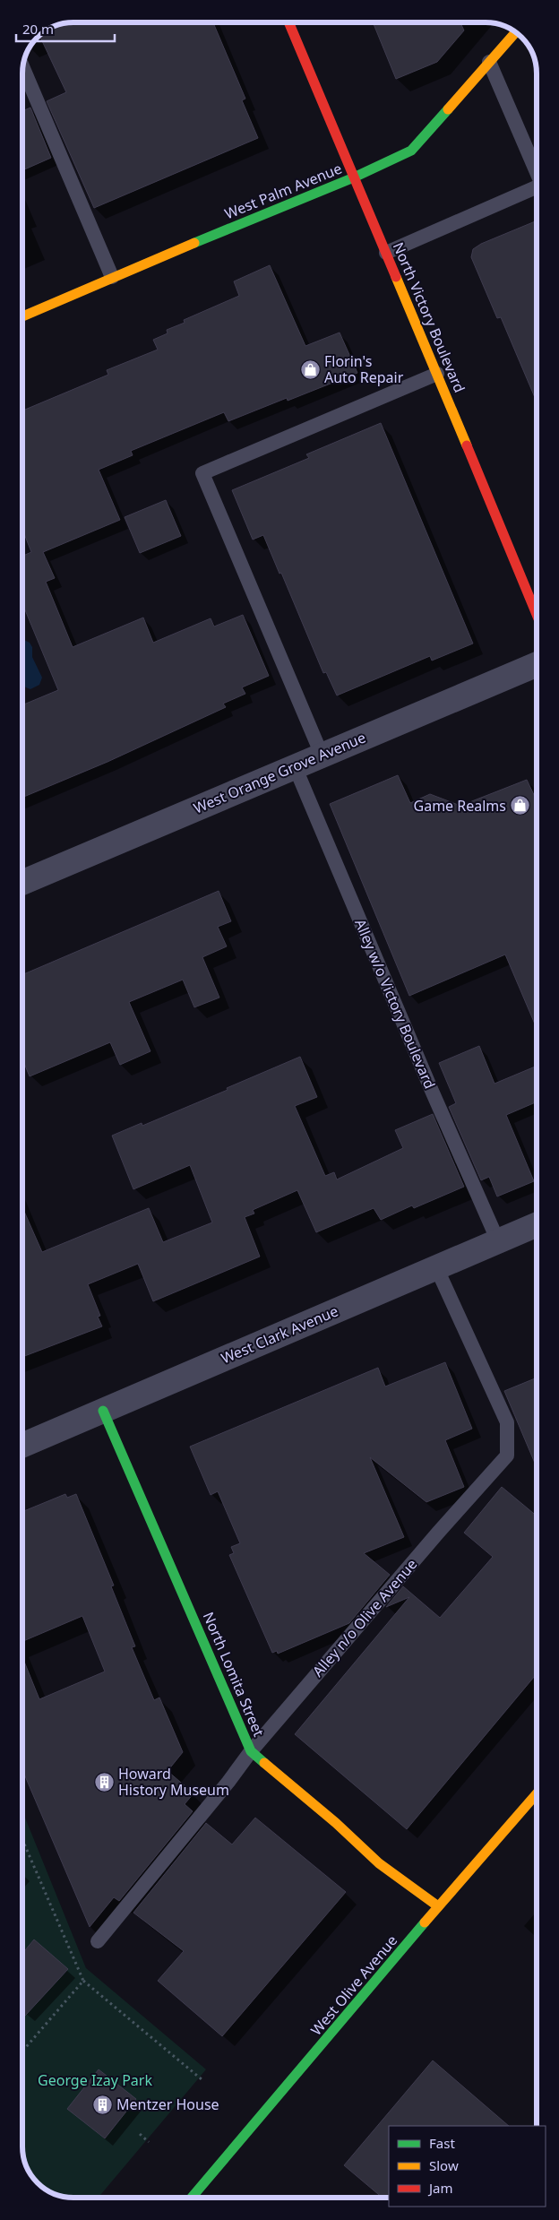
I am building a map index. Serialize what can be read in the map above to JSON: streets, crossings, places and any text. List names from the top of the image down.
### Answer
{
  "streets": {
    "main road": [
      "West Palm Avenue",
      "North Victory Boulevard",
      "North Lomita Street",
      "West Olive Avenue"
    ],
    "street": ["West Orange Grove Avenue", "West Clark Avenue"],
    "lane": ["Alley w/o Victory Boulevard", "Alley n/o Olive Avenue"]
  },
  "crossings": [
    ["West Palm Avenue", "North Victory Boulevard"],
    ["West Orange Grove Avenue", "Alley w/o Victory Boulevard"],
    ["Alley w/o Victory Boulevard", "West Clark Avenue"],
    ["West Clark Avenue", "Alley n/o Olive Avenue"],
    ["West Clark Avenue", "North Lomita Street"],
    ["Alley n/o Olive Avenue", "North Lomita Street"],
    ["North Lomita Street", "West Olive Avenue"]
  ],
  "parks": ["George Izay Park"],
  "places": {
    "shop": ["Florin's Auto Repair", "Game Realms"],
    "building": ["Howard History Museum", "Mentzer House"]
  },
  "legend": ["Fast", "Slow", "Jam"],
  "scale_bar": "20 m"
}
